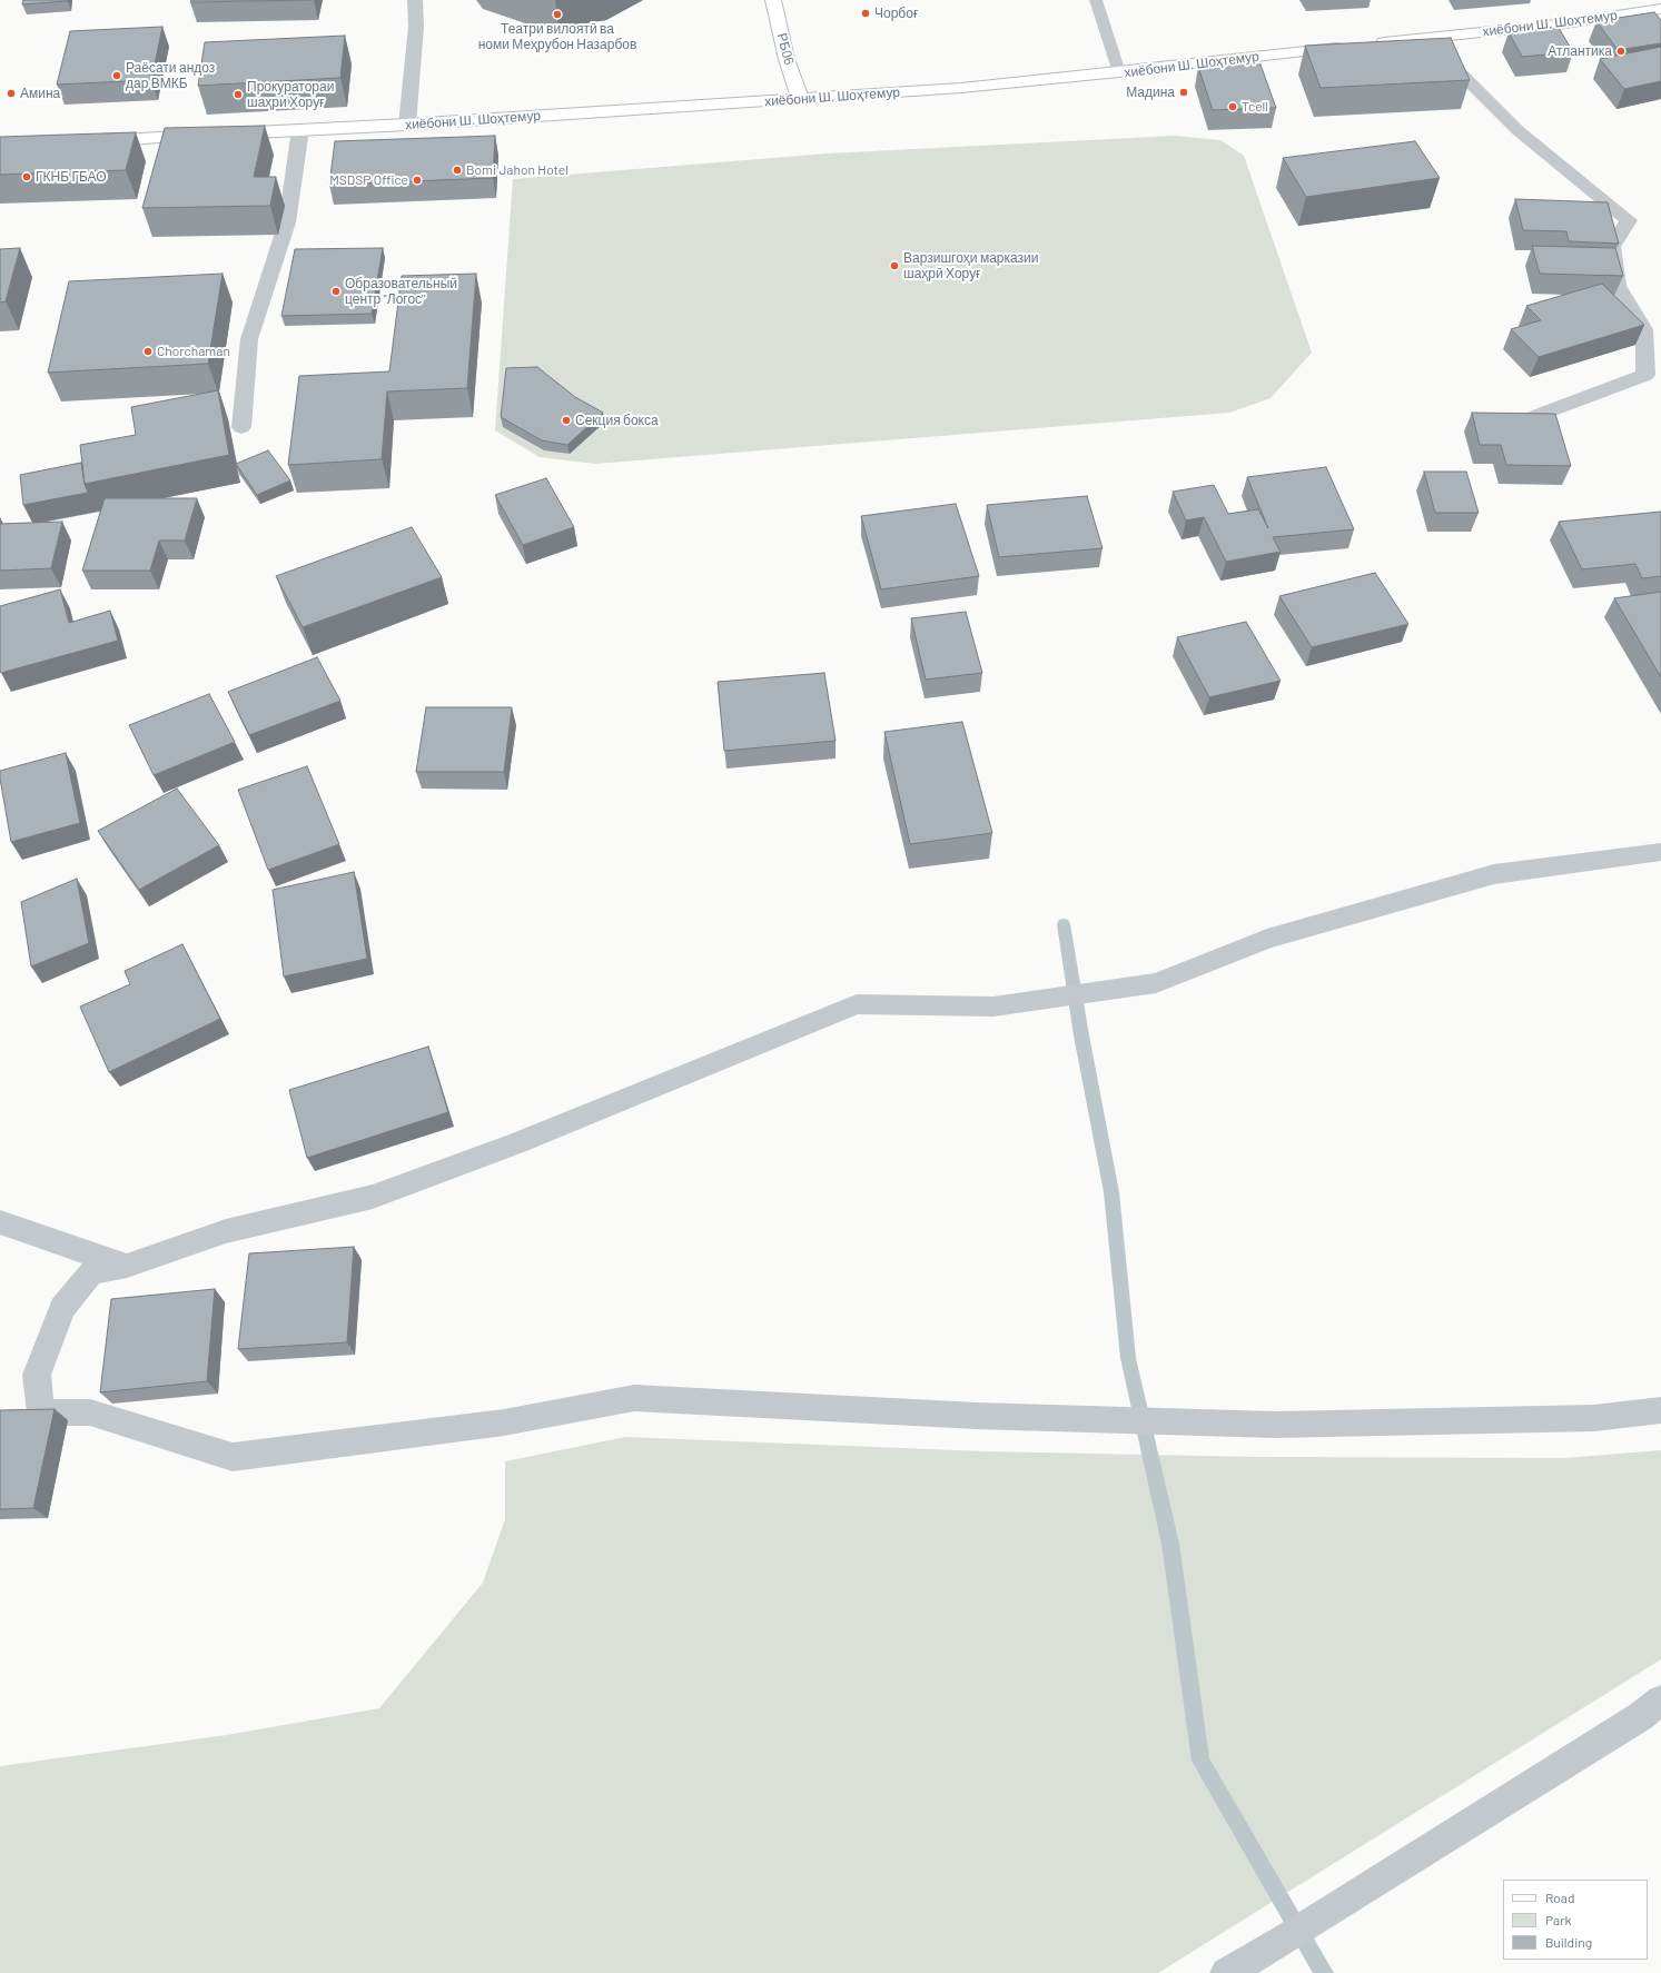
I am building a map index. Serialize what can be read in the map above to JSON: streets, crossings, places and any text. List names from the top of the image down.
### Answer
{
  "streets": {
    "main road": ["хиёбони Ш. Шоҳтемур", "РБ06"]
  },
  "crossings": [
    ["хиёбони Ш. Шоҳтемур", "РБ06"]
  ],
  "places": [
    "Чорбоғ",
    "Театри вилоятӣ ва номи Меҳрубон Назарбов",
    "Атлантика",
    "Раёсати андоз дар ВМКБ",
    "Мадина",
    "Амина",
    "Прокуратораи шаҳри Хоруғ",
    "Tcell",
    "Bomi Jahon Hotel",
    "ГКНБ ГБАО",
    "MSDSP Office",
    "Варзишгоҳи марказии шаҳрӣ Хоруғ",
    "Образовательный центр \"Логос\"",
    "Chorchaman",
    "Секция бокса"
  ],
  "legend": ["Road", "Park", "Building"]
}
